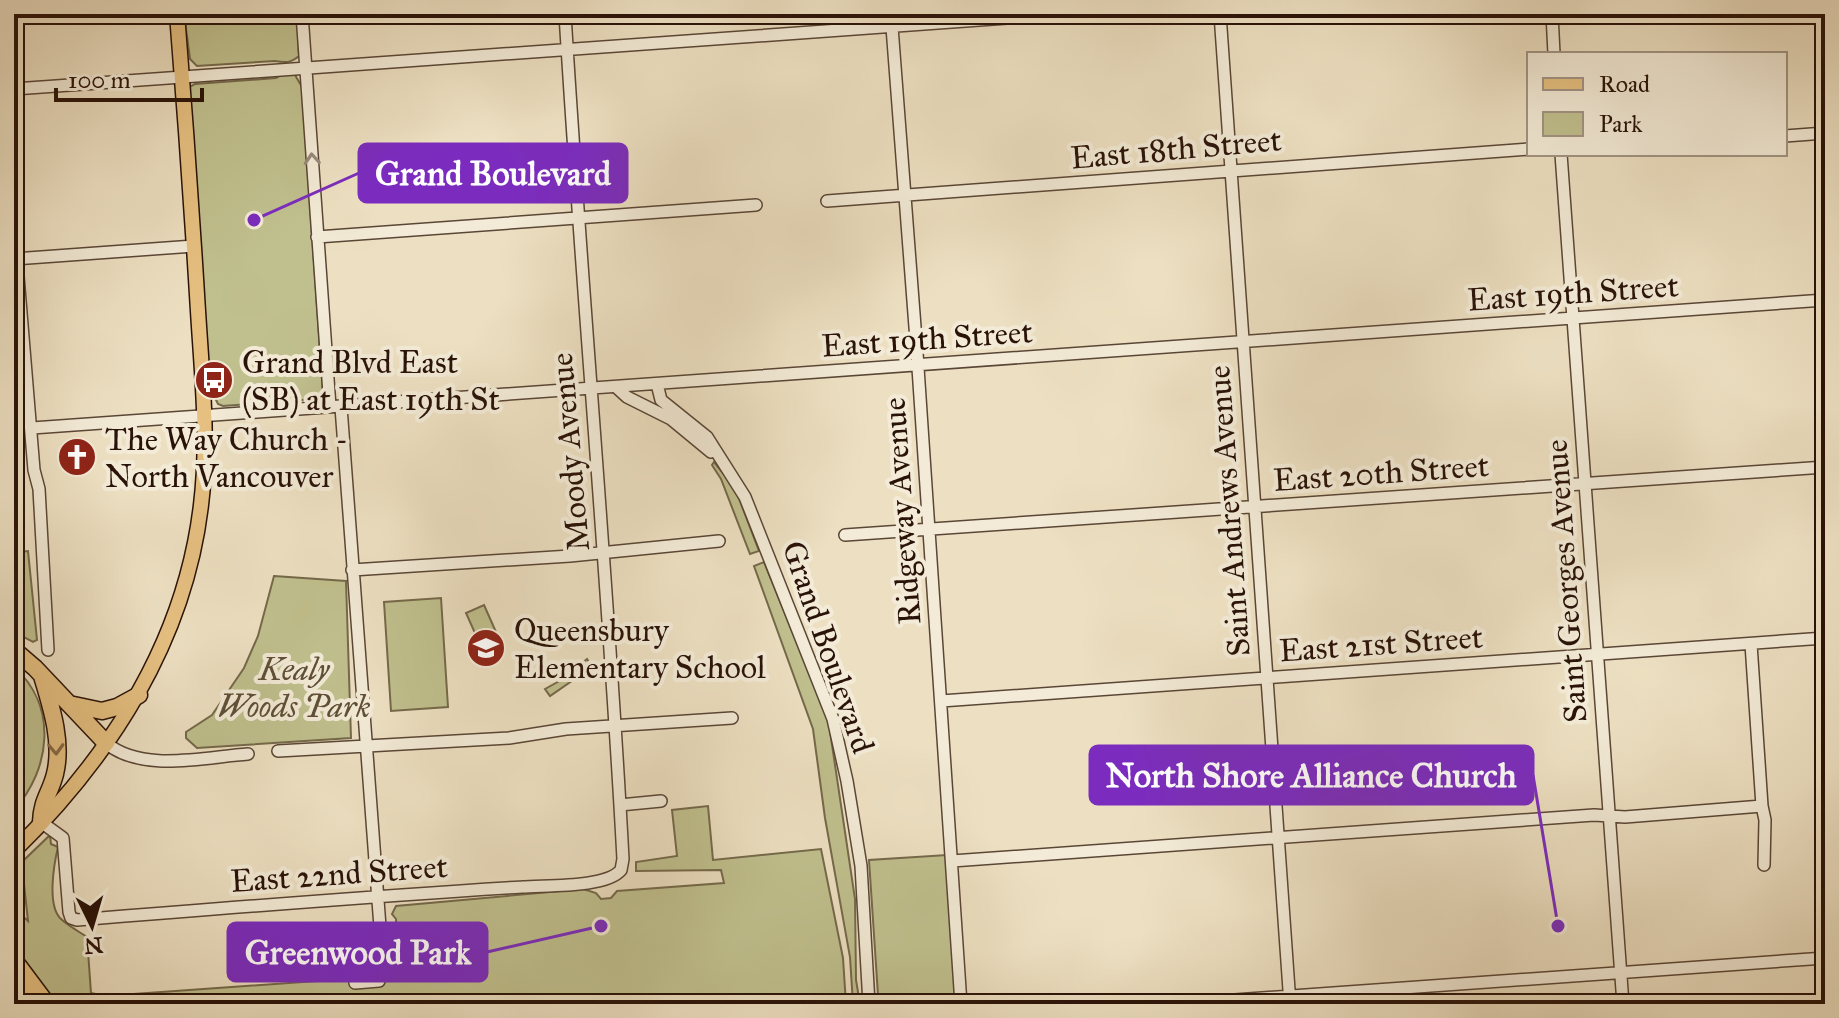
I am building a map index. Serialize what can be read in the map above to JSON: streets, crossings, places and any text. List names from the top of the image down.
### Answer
{
  "streets": {
    "street": [
      "East 18th Street",
      "East 19th Street",
      "Moody Avenue",
      "East 20th Street",
      "Ridgeway Avenue",
      "Saint Andrews Avenue",
      "Saint Georges Avenue",
      "East 21st Street",
      "Grand Boulevard",
      "East 22nd Street"
    ]
  },
  "crossings": [
    ["East 18th Street", "Ridgeway Avenue"],
    ["East 18th Street", "Saint Andrews Avenue"],
    ["East 19th Street", "Moody Avenue"],
    ["East 19th Street", "Ridgeway Avenue"],
    ["East 19th Street", "Saint Andrews Avenue"],
    ["East 19th Street", "Saint Georges Avenue"],
    ["East 19th Street", "Grand Boulevard"],
    ["Moody Avenue", "East 22nd Street"],
    ["East 20th Street", "Ridgeway Avenue"],
    ["East 20th Street", "Saint Andrews Avenue"],
    ["East 20th Street", "Saint Georges Avenue"],
    ["Ridgeway Avenue", "East 21st Street"],
    ["Saint Andrews Avenue", "East 21st Street"],
    ["Saint Georges Avenue", "East 21st Street"]
  ],
  "parks": ["Kealy Woods Park"],
  "places": {
    "other": ["Grand Boulevard", "Greenwood Park", "North Shore Alliance Church"],
    "bus stop": ["Grand Blvd East (SB) at East 19th St"],
    "church": ["The Way Church - North Vancouver"],
    "school or university": ["Queensbury Elementary School"]
  },
  "legend": ["Road", "Park"],
  "scale_bar": "100 m",
  "north": "bottom"
}
